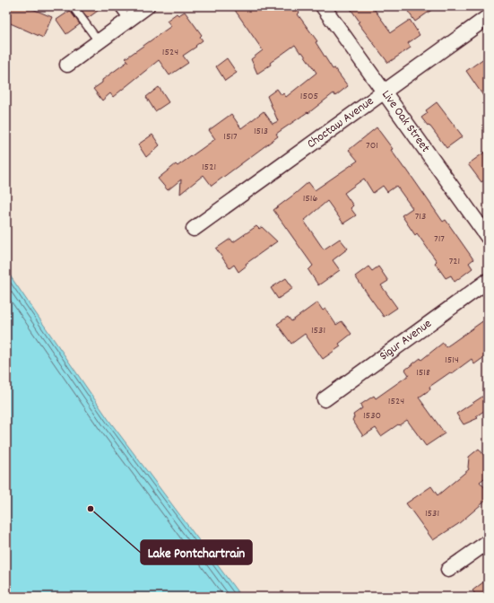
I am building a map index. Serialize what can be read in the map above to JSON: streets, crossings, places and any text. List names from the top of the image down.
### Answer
{
  "streets": {
    "street": ["Live Oak Street", "Choctaw Avenue", "Sigur Avenue"]
  },
  "crossings": [
    ["Live Oak Street", "Choctaw Avenue"]
  ],
  "places": ["Lake Pontchartrain"],
  "house_numbers": [
    "1524",
    "1505",
    "1513",
    "1517",
    "701",
    "1521",
    "1516",
    "713",
    "717",
    "721",
    "1531",
    "1514",
    "1518",
    "1524",
    "1530",
    "1531"
  ]
}
